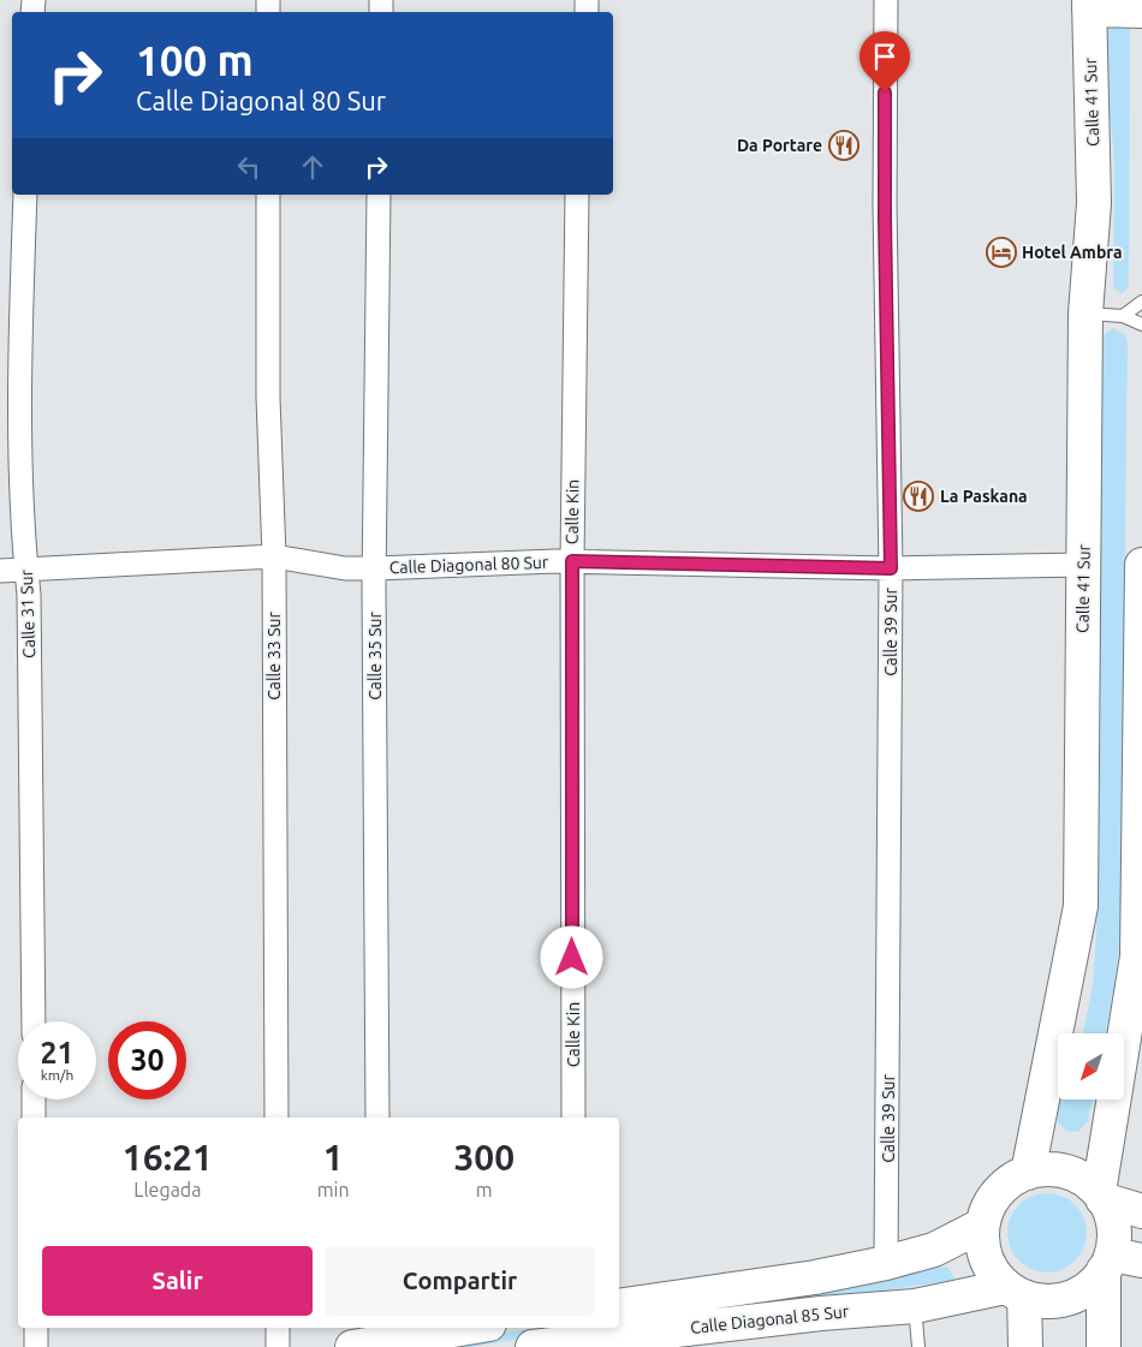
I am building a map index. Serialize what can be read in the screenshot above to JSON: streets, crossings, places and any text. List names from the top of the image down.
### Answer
{
  "streets": {
    "main road": ["Calle 41 Sur", "Calle Diagonal 85 Sur"],
    "street": [
      "Calle Kin",
      "Calle Diagonal 80 Sur",
      "Calle 31 Sur",
      "Calle 39 Sur",
      "Calle 33 Sur",
      "Calle 35 Sur"
    ]
  },
  "crossings": [
    ["Calle 41 Sur", "Calle Diagonal 80 Sur"],
    ["Calle 41 Sur", "Calle Diagonal 85 Sur"],
    ["Calle Kin", "Calle Diagonal 80 Sur"],
    ["Calle Diagonal 80 Sur", "Calle 31 Sur"],
    ["Calle Diagonal 80 Sur", "Calle 39 Sur"],
    ["Calle Diagonal 80 Sur", "Calle 33 Sur"],
    ["Calle Diagonal 80 Sur", "Calle 35 Sur"],
    ["Calle 39 Sur", "Calle Diagonal 85 Sur"]
  ],
  "places": {
    "restaurant": ["Da Portare", "La Paskana"],
    "hotel": ["Hotel Ambra"]
  },
  "north": "bottom left",
  "page": {
    "turn": ["100 m", "Calle Diagonal 80 Sur"],
    "speed": "21 km/h",
    "limit": "30",
    "eta": [
      "16:21",
      "Llegada",
      "1",
      "min",
      "300",
      "m"
    ],
    "buttons": ["Salir", "Compartir"]
  }
}
